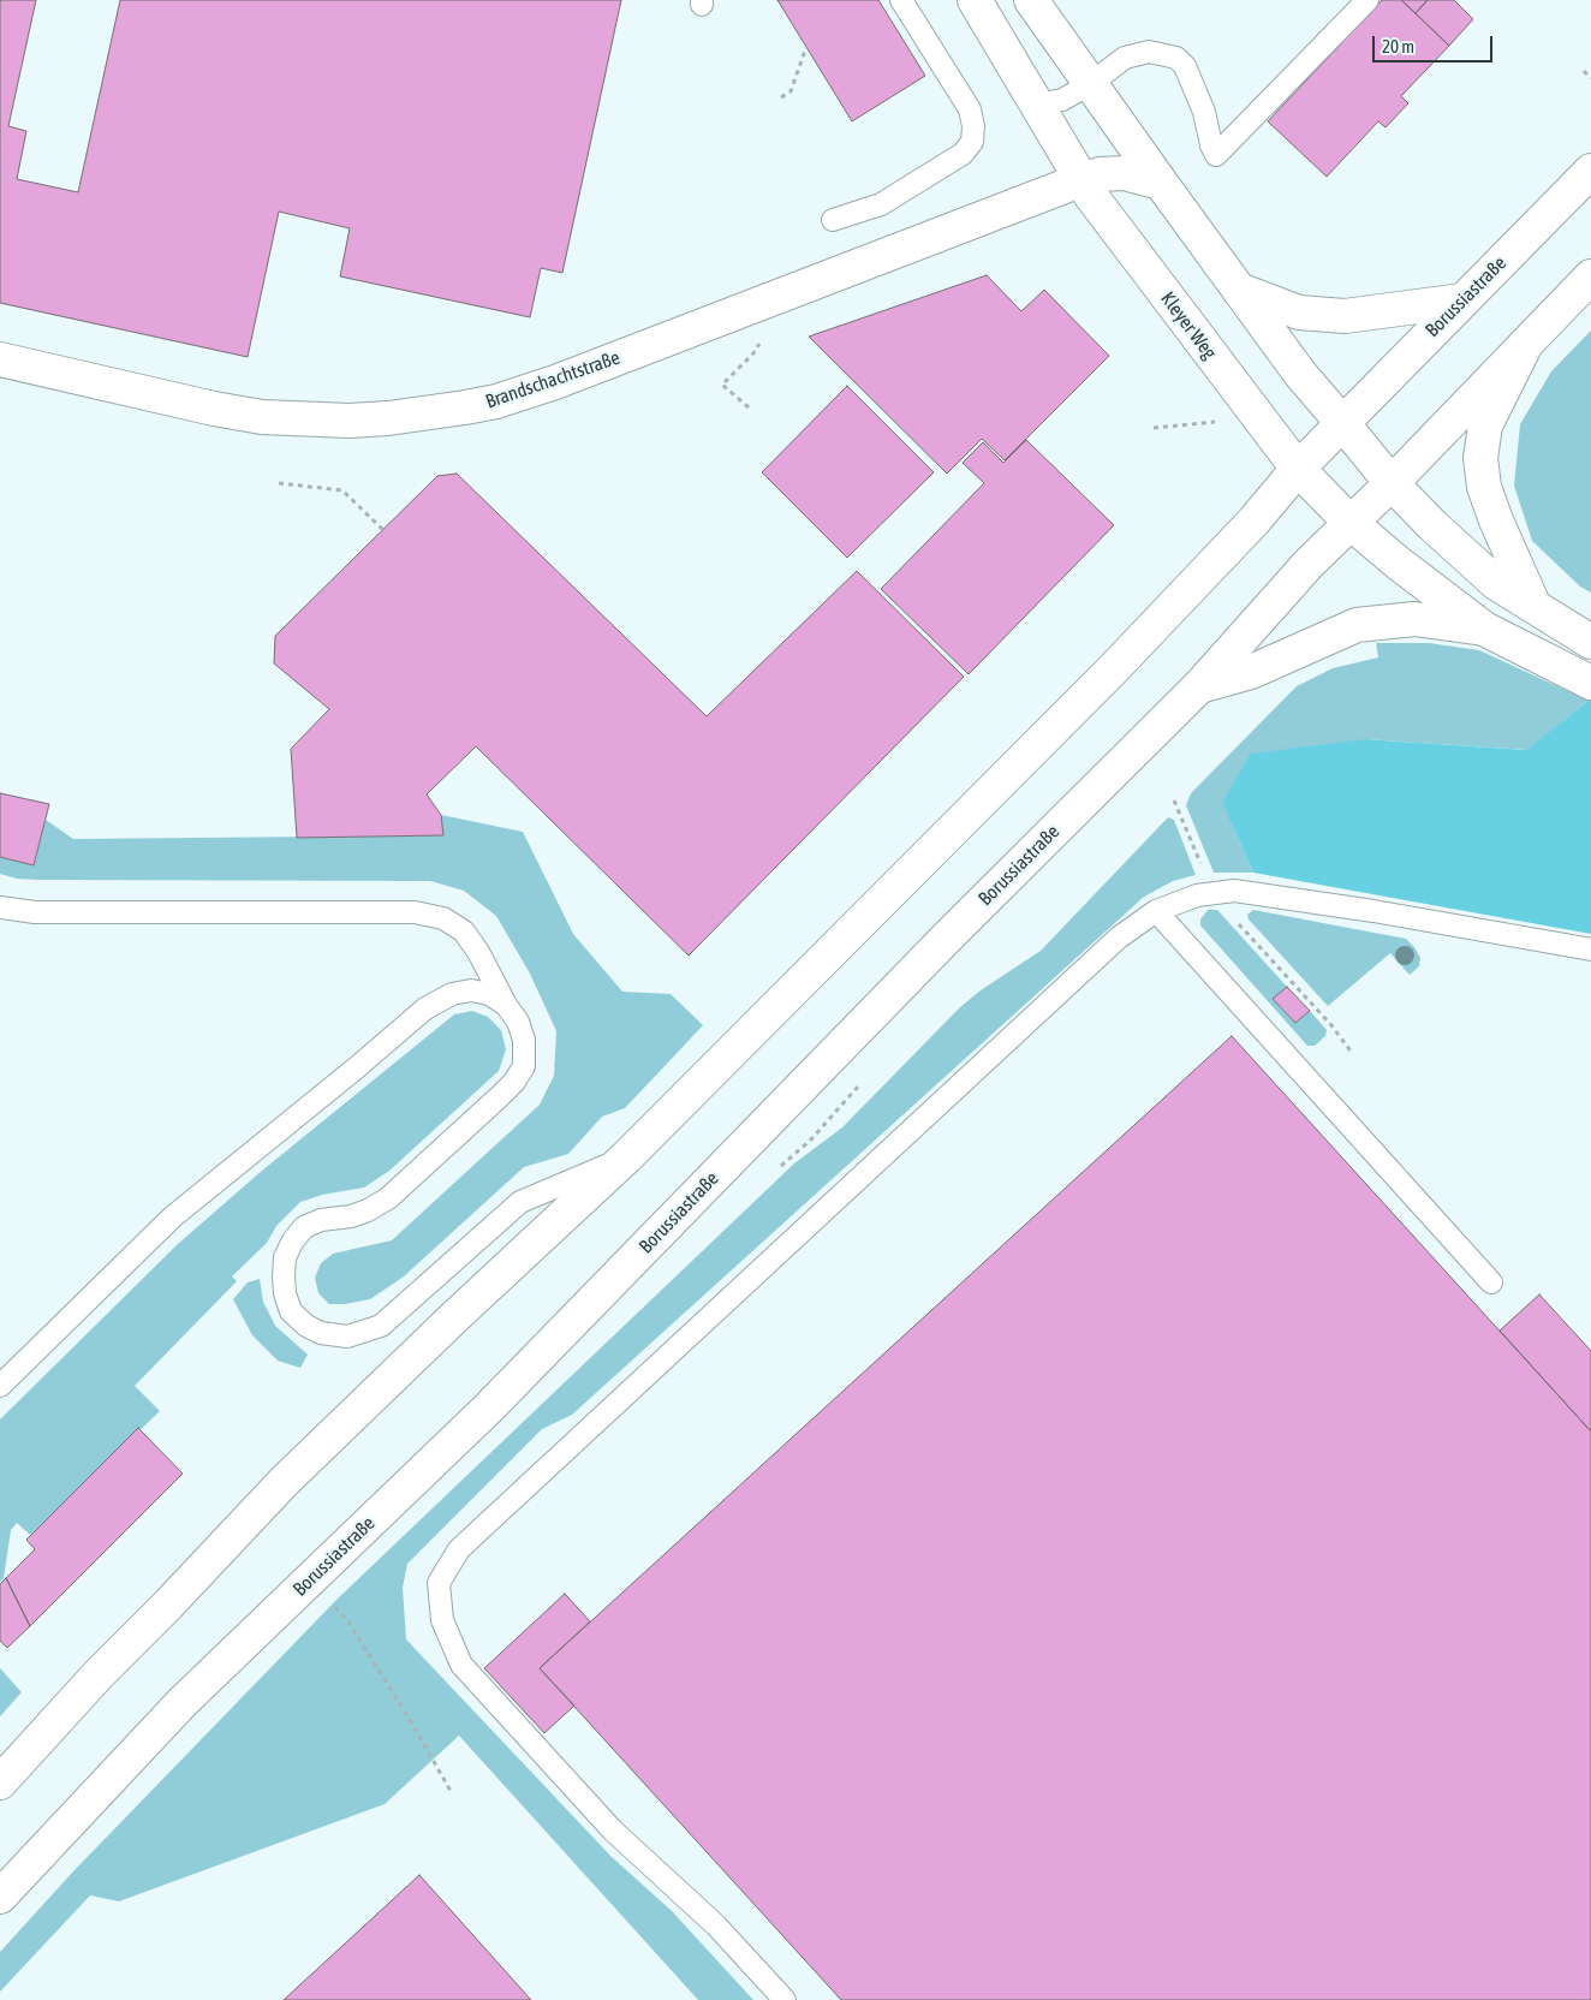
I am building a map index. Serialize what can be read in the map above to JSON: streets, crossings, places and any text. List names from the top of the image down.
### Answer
{
  "streets": {
    "main road": ["Borussiastraße", "Kleyer Weg", "Brandschachtstraße"]
  },
  "crossings": [
    ["Borussiastraße", "Kleyer Weg"],
    ["Kleyer Weg", "Brandschachtstraße"]
  ],
  "scale_bar": "20 m"
}
